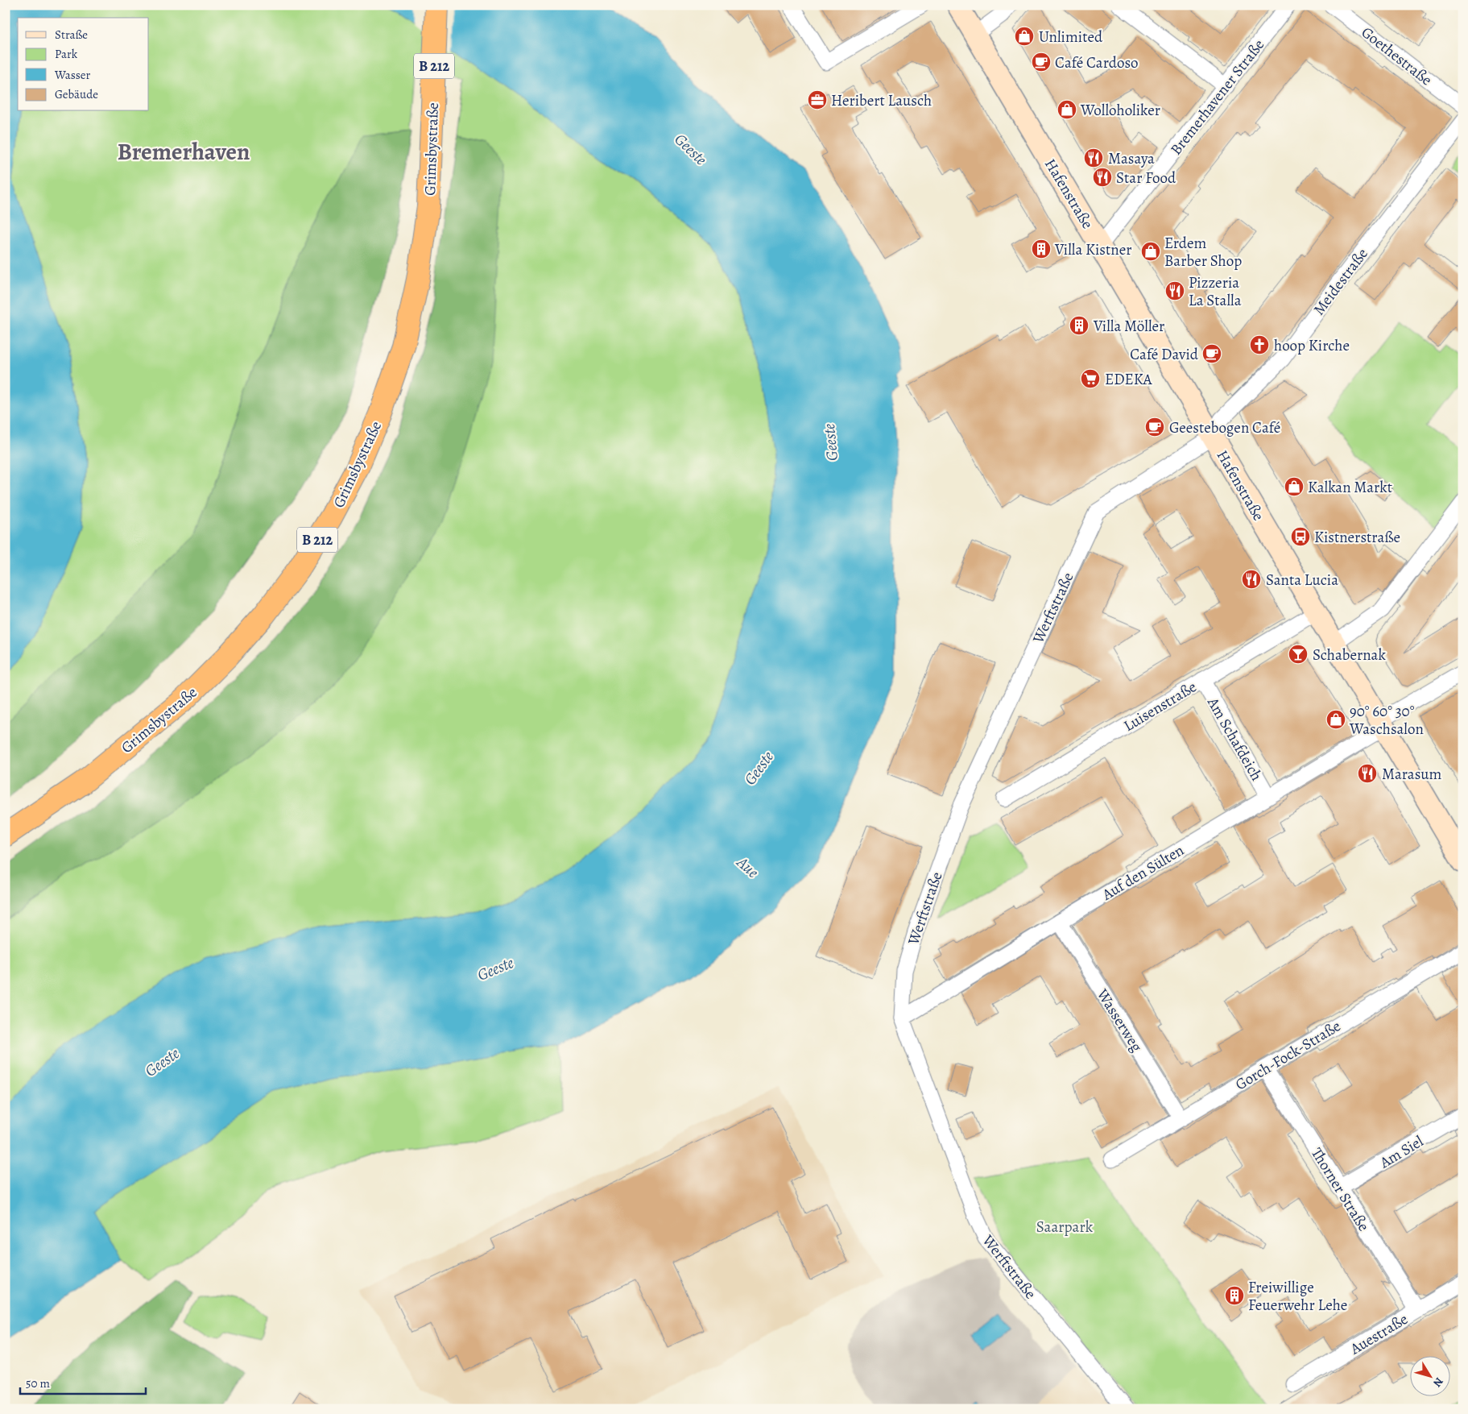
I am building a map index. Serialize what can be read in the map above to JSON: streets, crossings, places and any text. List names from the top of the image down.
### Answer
{
  "streets": {
    "highway": ["B 212", "Grimsbystraße"],
    "main road": ["Hafenstraße"],
    "street": [
      "Goethestraße",
      "Bremerhavener Straße",
      "Meidestraße",
      "Werftstraße",
      "Luisenstraße",
      "Am Schafdeich",
      "Auf den Sülten",
      "Wasserweg",
      "Gorch-Fock-Straße",
      "Am Siel",
      "Thorner Straße",
      "Auestraße"
    ]
  },
  "crossings": [
    ["Bremerhavener Straße", "Hafenstraße"],
    ["Hafenstraße", "Meidestraße"],
    ["Hafenstraße", "Werftstraße"],
    ["Hafenstraße", "Luisenstraße"],
    ["Hafenstraße", "Auf den Sülten"],
    ["Meidestraße", "Werftstraße"],
    ["Werftstraße", "Auf den Sülten"],
    ["Luisenstraße", "Am Schafdeich"],
    ["Am Schafdeich", "Auf den Sülten"],
    ["Auf den Sülten", "Wasserweg"],
    ["Wasserweg", "Gorch-Fock-Straße"],
    ["Gorch-Fock-Straße", "Thorner Straße"],
    ["Am Siel", "Thorner Straße"],
    ["Thorner Straße", "Auestraße"]
  ],
  "districts": ["Bremerhaven"],
  "water": ["Geeste", "Aue"],
  "parks": ["Saarpark"],
  "places": {
    "shop": [
      "Unlimited",
      "Wolloholiker",
      "Erdem Barber Shop",
      "Kalkan Markt",
      "90° 60° 30° Waschsalon"
    ],
    "cafe": ["Café Cardoso", "Café David", "Geestebogen Café"],
    "office": ["Heribert Lausch"],
    "restaurant": [
      "Masaya",
      "Star Food",
      "Pizzeria La Stalla",
      "Santa Lucia",
      "Marasum"
    ],
    "building": ["Villa Kistner", "Villa Möller", "Freiwillige Feuerwehr Lehe"],
    "church": ["hoop Kirche"],
    "supermarket": ["EDEKA"],
    "bus stop": ["Kistnerstraße"],
    "bar": ["Schabernak"]
  },
  "legend": [
    "Straße",
    "Park",
    "Wasser",
    "Gebäude"
  ],
  "scale_bar": "50 m",
  "north": "bottom right"
}
